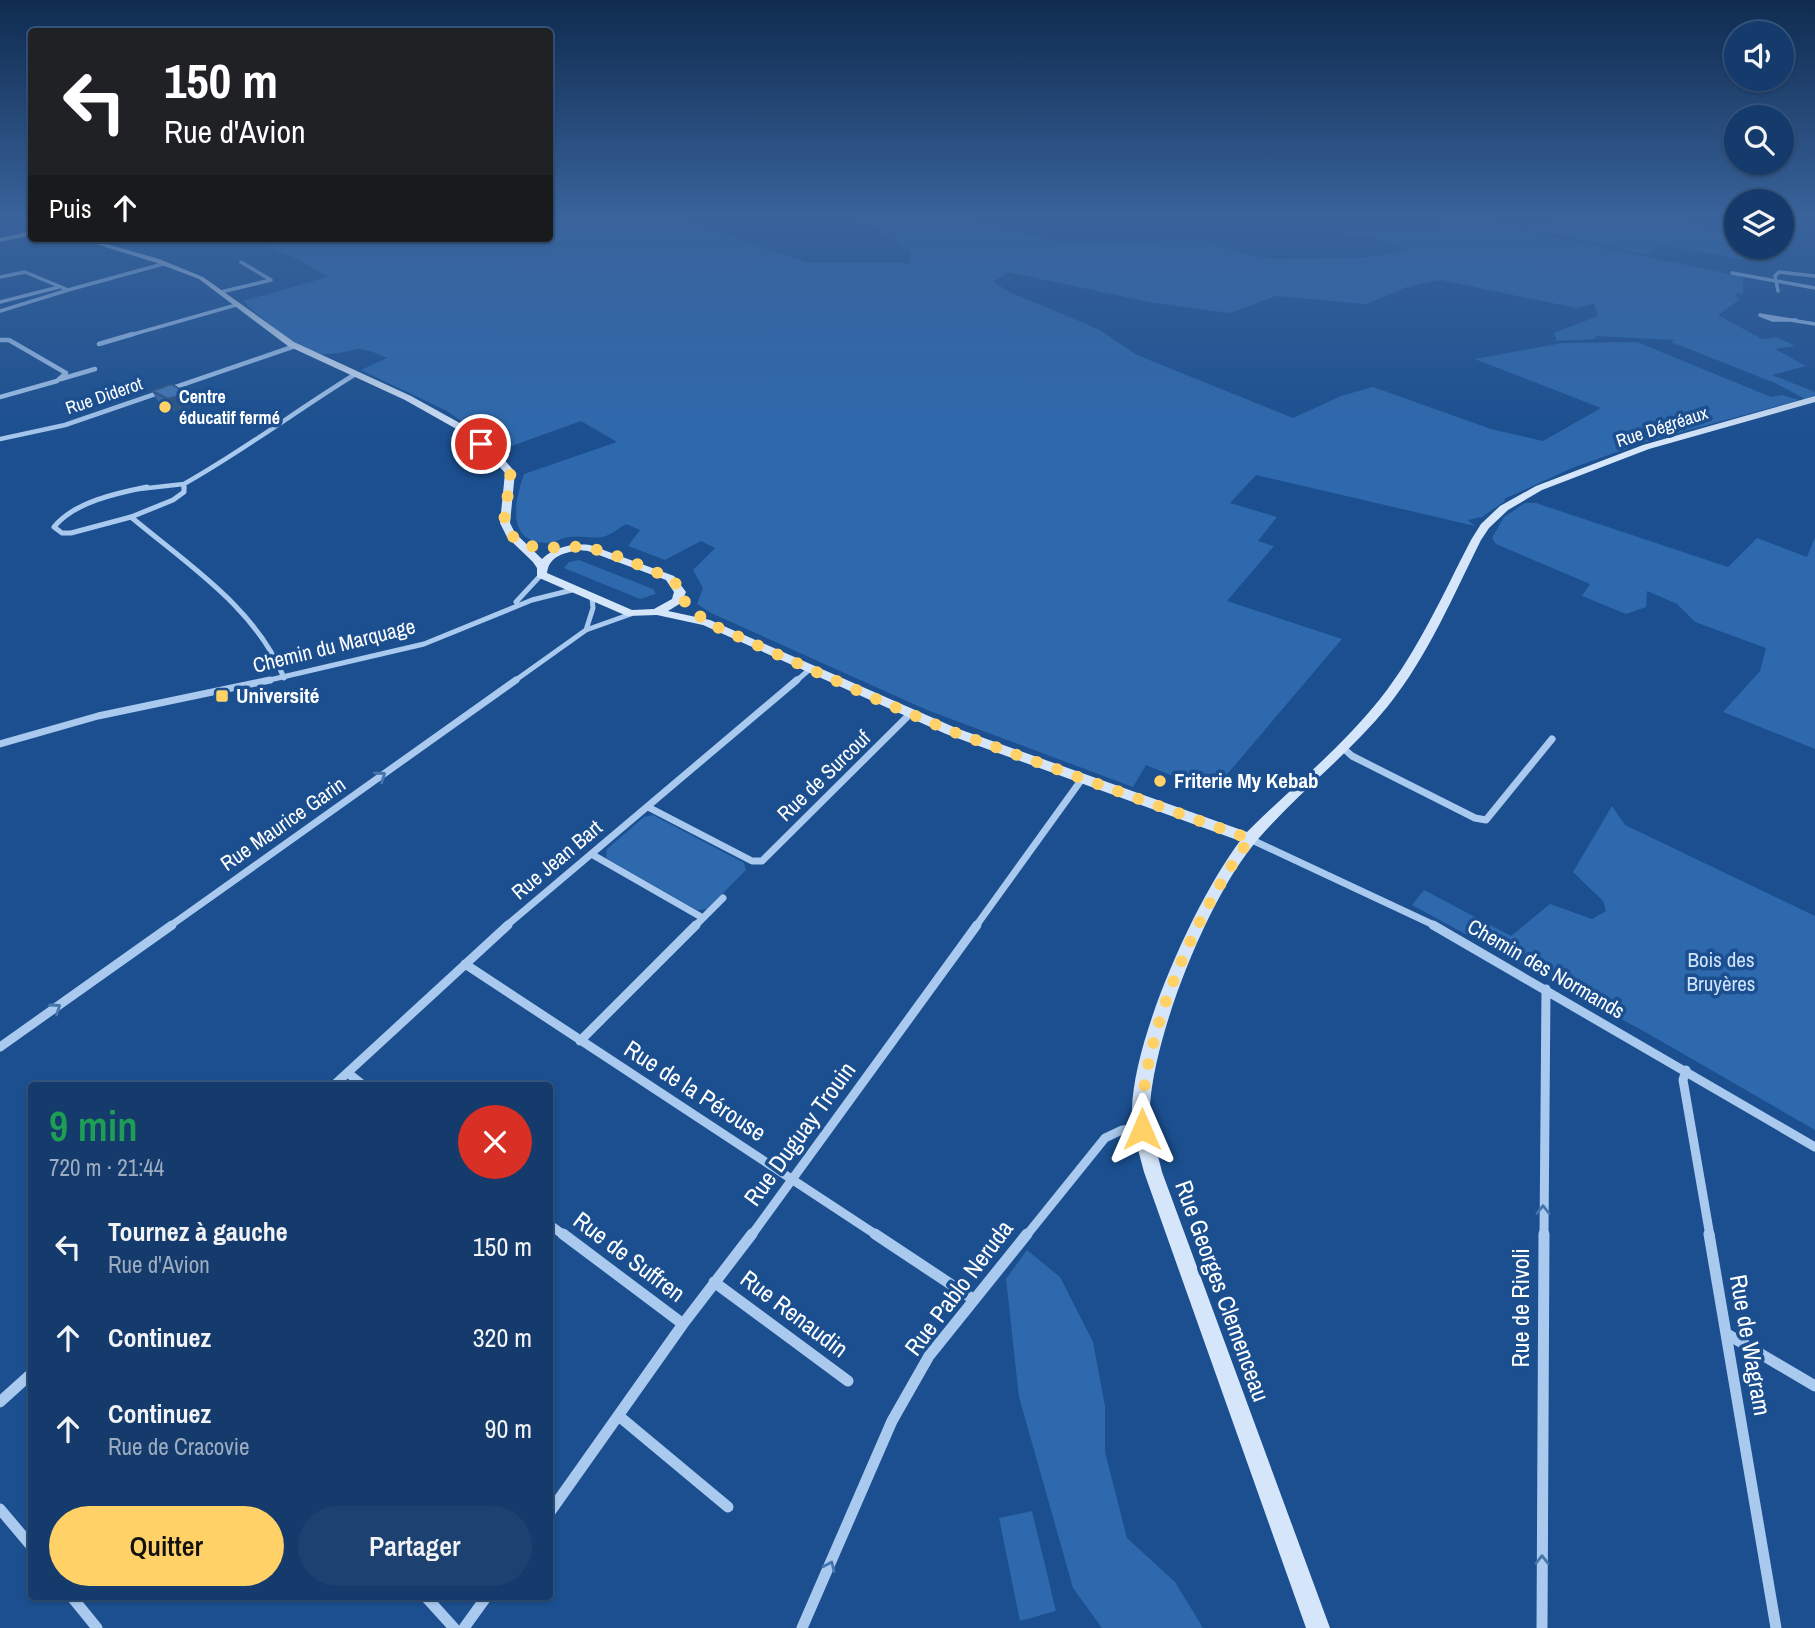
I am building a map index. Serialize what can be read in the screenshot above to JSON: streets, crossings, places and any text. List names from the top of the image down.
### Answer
{
  "streets": {
    "street": [
      "Rue Diderot",
      "Rue Dégréaux",
      "Chemin du Marquage",
      "Rue de Surcouf",
      "Rue Maurice Garin",
      "Rue Jean Bart",
      "Chemin des Normands",
      "Rue de la Pérouse",
      "Rue Duguay Trouin",
      "Rue de Suffren",
      "Rue Pablo Neruda",
      "Rue Georges Clemenceau",
      "Rue de Rivoli",
      "Rue Renaudin",
      "Rue de Wagram"
    ]
  },
  "crossings": [
    ["Rue Dégréaux", "Rue Georges Clemenceau"],
    ["Rue de Surcouf", "Rue Jean Bart"],
    ["Rue Jean Bart", "Rue de la Pérouse"],
    ["Chemin des Normands", "Rue Georges Clemenceau"],
    ["Chemin des Normands", "Rue de Rivoli"],
    ["Chemin des Normands", "Rue de Wagram"],
    ["Rue de la Pérouse", "Rue Duguay Trouin"],
    ["Rue de la Pérouse", "Rue Pablo Neruda"],
    ["Rue Duguay Trouin", "Rue de Suffren"],
    ["Rue Duguay Trouin", "Rue Renaudin"],
    ["Rue Pablo Neruda", "Rue Georges Clemenceau"]
  ],
  "one_way": ["Rue Maurice Garin", "Rue Pablo Neruda", "Rue de Rivoli"],
  "parks": ["Bois des Bruyères"],
  "places": {
    "other": ["Centre éducatif fermé", "Friterie My Kebab"],
    "transit": ["Université"]
  },
  "page": {
    "turn": ["150 m", "Rue d'Avion"],
    "then": "Puis",
    "heading": ["9 min", "720 m · 21:44"],
    "list": [
      {
        "name": "Tournez à gauche",
        "note": "Rue d'Avion",
        "value": "150 m"
      },
      {
        "name": "Continuez",
        "value": "320 m"
      },
      {
        "name": "Continuez",
        "note": "Rue de Cracovie",
        "value": "90 m"
      }
    ],
    "buttons": ["Quitter", "Partager"]
  }
}
